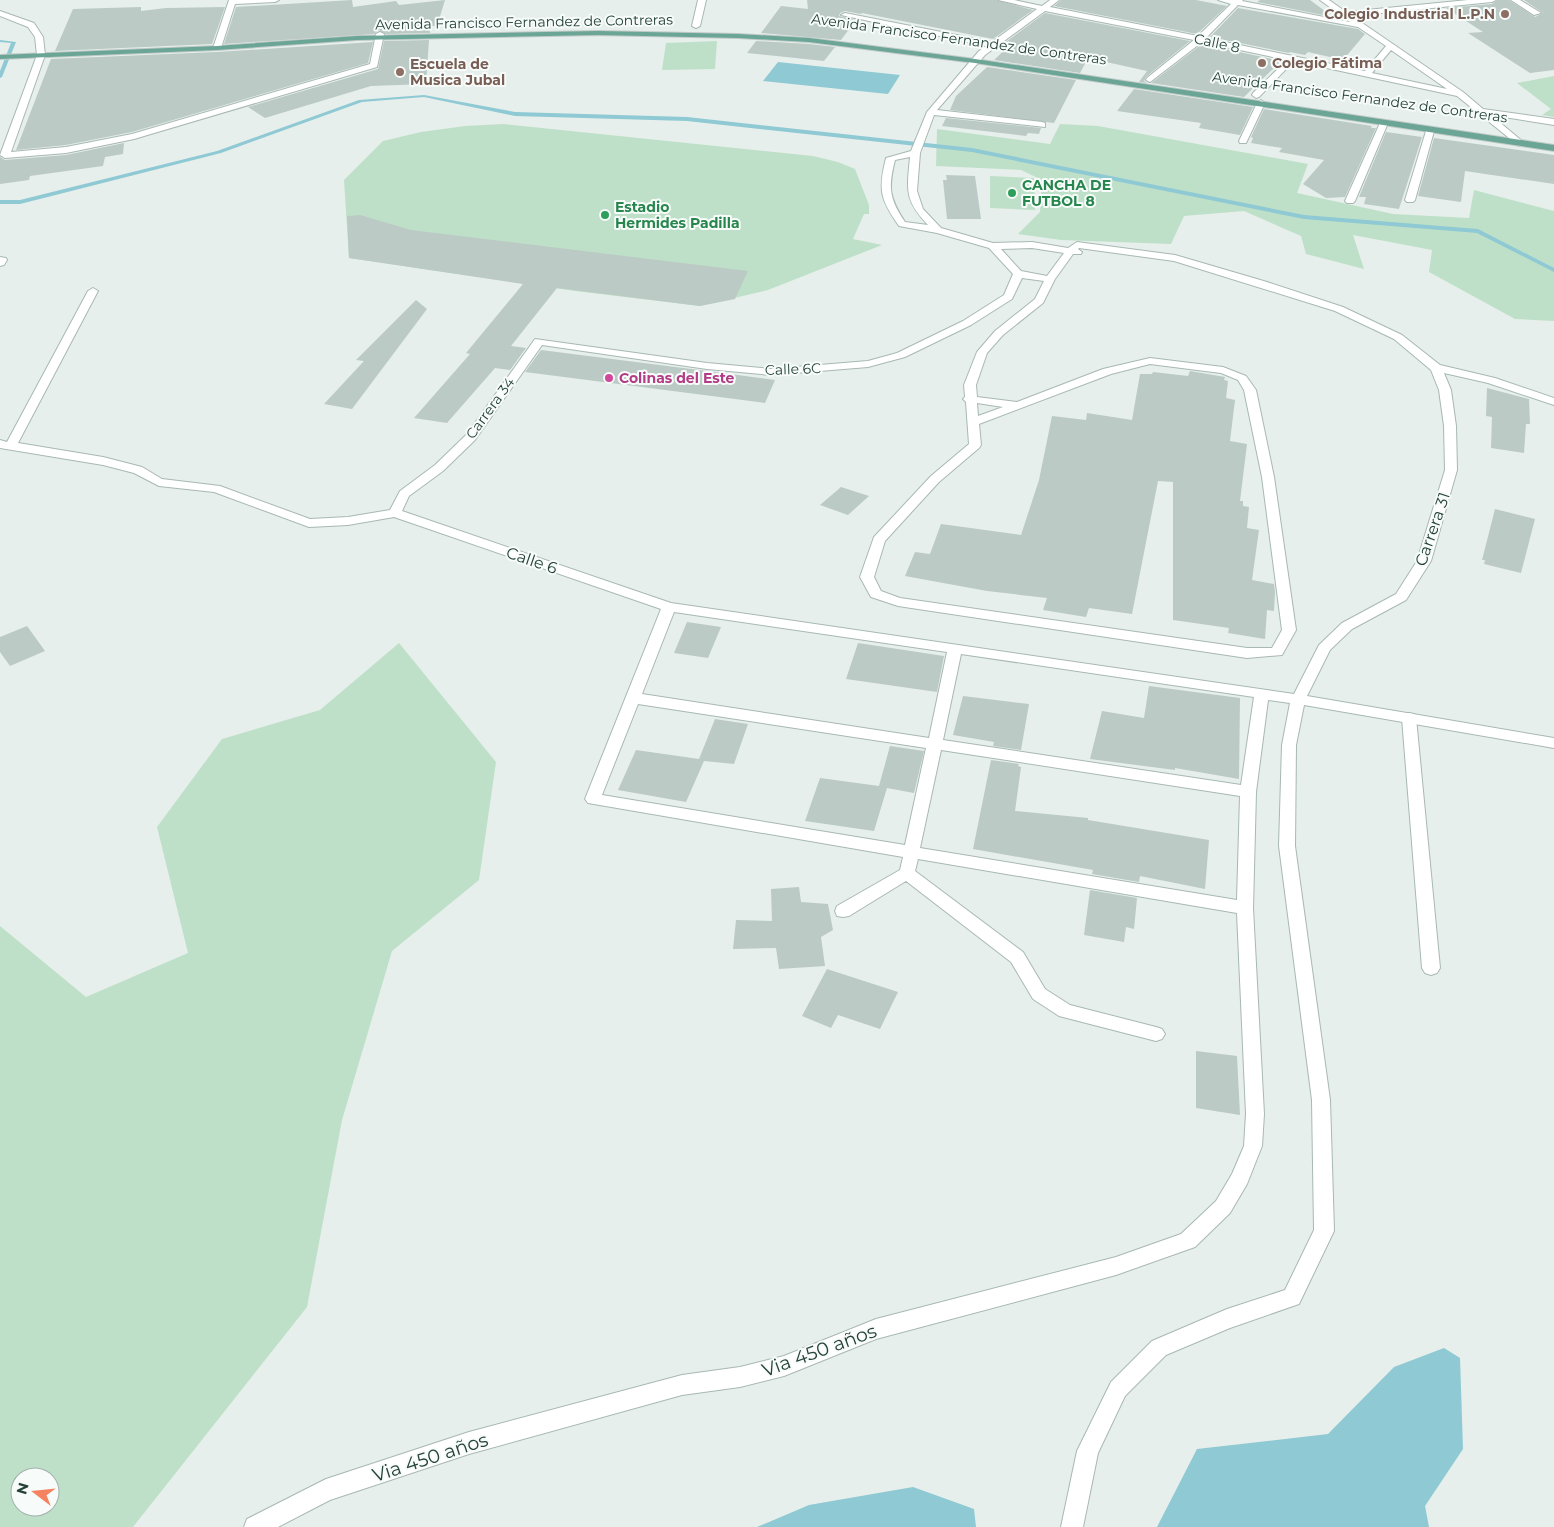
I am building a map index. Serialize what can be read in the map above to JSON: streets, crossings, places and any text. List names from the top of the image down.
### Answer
{
  "streets": {
    "main road": ["Avenida Francisco Fernandez de Contreras"],
    "street": [
      "Calle 8",
      "Calle 6C",
      "Carrera 34",
      "Carrera 31",
      "Calle 6",
      "Via 450 años"
    ]
  },
  "crossings": [
    ["Calle 6C", "Carrera 34"],
    ["Carrera 34", "Calle 6"],
    ["Carrera 31", "Calle 6"],
    ["Calle 6", "Via 450 años"]
  ],
  "places": [
    "Colegio Industrial L.P.N",
    "Colegio Fátima",
    "Escuela de Musica Jubal",
    "CANCHA DE FUTBOL 8",
    "Estadio Hermides Padilla",
    "Colinas del Este"
  ],
  "north": "left"
}
